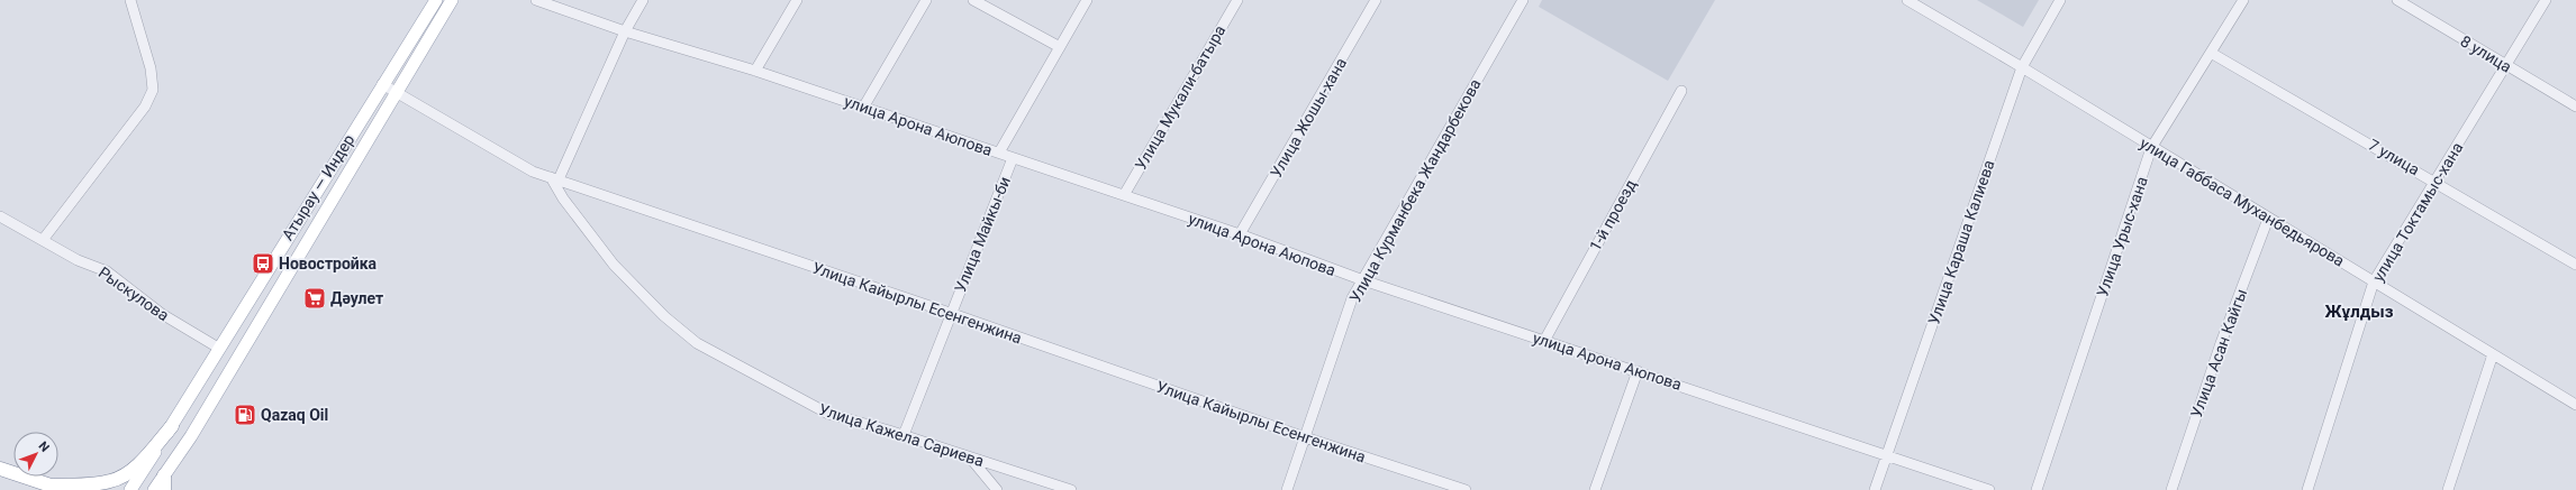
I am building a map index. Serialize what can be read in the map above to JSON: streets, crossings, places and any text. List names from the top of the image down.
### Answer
{
  "streets": {
    "main road": ["Атырау — Индер"],
    "street": [
      "8 улица",
      "Улица Мукали-батыра",
      "Улица Жошы-хана",
      "улица Арона Аюпова",
      "7 улица",
      "Улица Курманбека Жандарбекова",
      "улица Габбаса Муханбедьярова",
      "улица Токтамыс-хана",
      "1-й проезд",
      "Улица Майкы-би",
      "Улица Урыс-хана",
      "Улица Караша Калиева",
      "Рыскулова",
      "Улица Кайырлы Есенгенжина",
      "Улица Асан Кайгы",
      "Улица Кажела Сариева"
    ]
  },
  "crossings": [
    ["8 улица", "улица Токтамыс-хана"],
    ["Улица Мукали-батыра", "улица Арона Аюпова"],
    ["Улица Жошы-хана", "улица Арона Аюпова"],
    ["улица Арона Аюпова", "Улица Курманбека Жандарбекова"],
    ["улица Арона Аюпова", "1-й проезд"],
    ["улица Арона Аюпова", "Улица Майкы-би"],
    ["улица Арона Аюпова", "Улица Караша Калиева"],
    ["7 улица", "улица Токтамыс-хана"],
    ["7 улица", "Улица Урыс-хана"],
    ["Атырау — Индер", "Рыскулова"],
    ["Атырау — Индер", "Улица Кайырлы Есенгенжина"],
    ["Улица Курманбека Жандарбекова", "Улица Кайырлы Есенгенжина"],
    ["улица Габбаса Муханбедьярова", "улица Токтамыс-хана"],
    ["улица Габбаса Муханбедьярова", "Улица Урыс-хана"],
    ["улица Габбаса Муханбедьярова", "Улица Караша Калиева"],
    ["улица Габбаса Муханбедьярова", "Улица Асан Кайгы"],
    ["Улица Майкы-би", "Улица Кайырлы Есенгенжина"],
    ["Улица Майкы-би", "Улица Кажела Сариева"],
    ["Улица Кайырлы Есенгенжина", "Улица Кажела Сариева"]
  ],
  "districts": ["Жұлдыз"],
  "places": {
    "bus stop": ["Новостройка"],
    "supermarket": ["Дәулет"],
    "fuel station": ["Qazaq Oil"]
  },
  "north": "top right"
}
